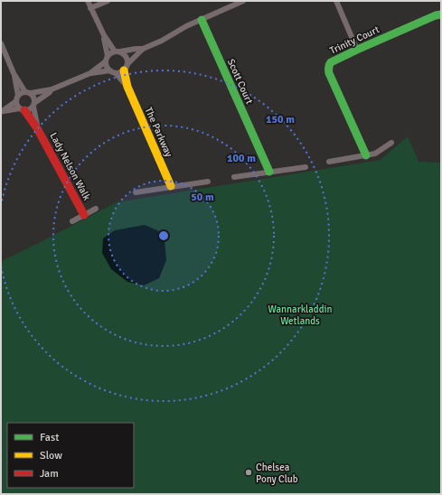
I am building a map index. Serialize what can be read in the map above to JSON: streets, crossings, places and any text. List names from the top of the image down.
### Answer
{
  "streets": {
    "street": [
      "Trinity Court",
      "Scott Court",
      "The Parkway",
      "Lady Nelson Walk"
    ]
  },
  "parks": ["Wannarkladdin Wetlands"],
  "places": ["Chelsea Pony Club"],
  "legend": ["Fast", "Slow", "Jam"],
  "rings": ["150 m", "100 m", "50 m"]
}
